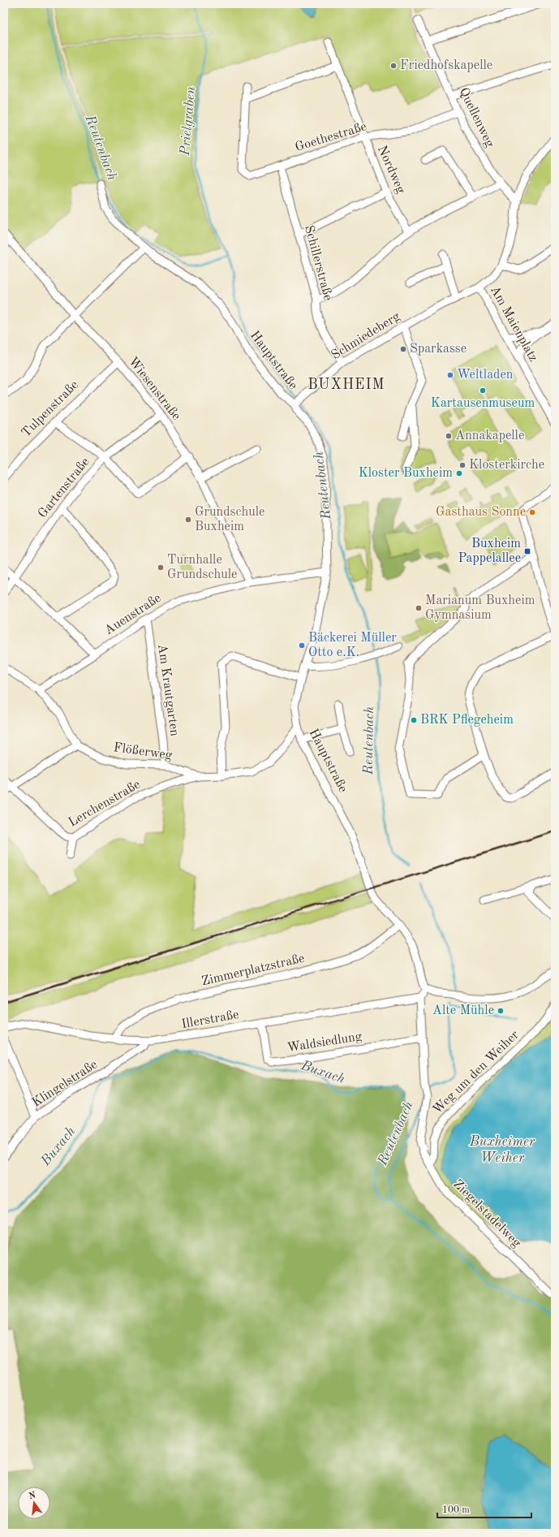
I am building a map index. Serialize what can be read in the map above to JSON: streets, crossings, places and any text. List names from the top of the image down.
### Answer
{
  "streets": {
    "street": [
      "Quellenweg",
      "Goethestraße",
      "Nordweg",
      "Schillerstraße",
      "Am Maienplatz",
      "Schmiedeberg",
      "Hauptstraße",
      "Wiesenstraße",
      "Tulpenstraße",
      "Gartenstraße",
      "Auenstraße",
      "Am Krautgarten",
      "Flößerweg",
      "Lerchenstraße",
      "Zimmerplatzstraße",
      "Illerstraße",
      "Waldsiedlung",
      "Weg um den Weiher",
      "Klingelstraße",
      "Ziegelstadelweg"
    ]
  },
  "crossings": [
    ["Quellenweg", "Goethestraße"],
    ["Goethestraße", "Nordweg"],
    ["Goethestraße", "Schillerstraße"],
    ["Schillerstraße", "Schmiedeberg"],
    ["Am Maienplatz", "Schmiedeberg"],
    ["Schmiedeberg", "Hauptstraße"],
    ["Hauptstraße", "Auenstraße"],
    ["Hauptstraße", "Flößerweg"],
    ["Hauptstraße", "Zimmerplatzstraße"],
    ["Wiesenstraße", "Tulpenstraße"],
    ["Wiesenstraße", "Gartenstraße"],
    ["Wiesenstraße", "Auenstraße"],
    ["Auenstraße", "Am Krautgarten"],
    ["Am Krautgarten", "Flößerweg"],
    ["Flößerweg", "Lerchenstraße"],
    ["Zimmerplatzstraße", "Illerstraße"],
    ["Illerstraße", "Waldsiedlung"],
    ["Illerstraße", "Klingelstraße"],
    ["Illerstraße", "Ziegelstadelweg"],
    ["Waldsiedlung", "Ziegelstadelweg"],
    ["Weg um den Weiher", "Ziegelstadelweg"]
  ],
  "districts": ["BUXHEIM"],
  "water": [
    "Prielgraben",
    "Reutenbach",
    "Buxach",
    "Buxheimer Weiher"
  ],
  "places": {
    "other": [
      "Friedhofskapelle",
      "Sparkasse",
      "Weltladen",
      "Kartausenmuseum",
      "Annakapelle",
      "Klosterkirche",
      "Kloster Buxheim",
      "Gasthaus Sonne",
      "Grundschule Buxheim",
      "Turnhalle Grundschule",
      "Marianum Buxheim Gymnasium",
      "Bäckerei Müller Otto e.K.",
      "BRK Pflegeheim",
      "Alte Mühle"
    ],
    "transit": ["Buxheim Pappelallee"]
  },
  "scale_bar": "100 m",
  "north": "top"
}
